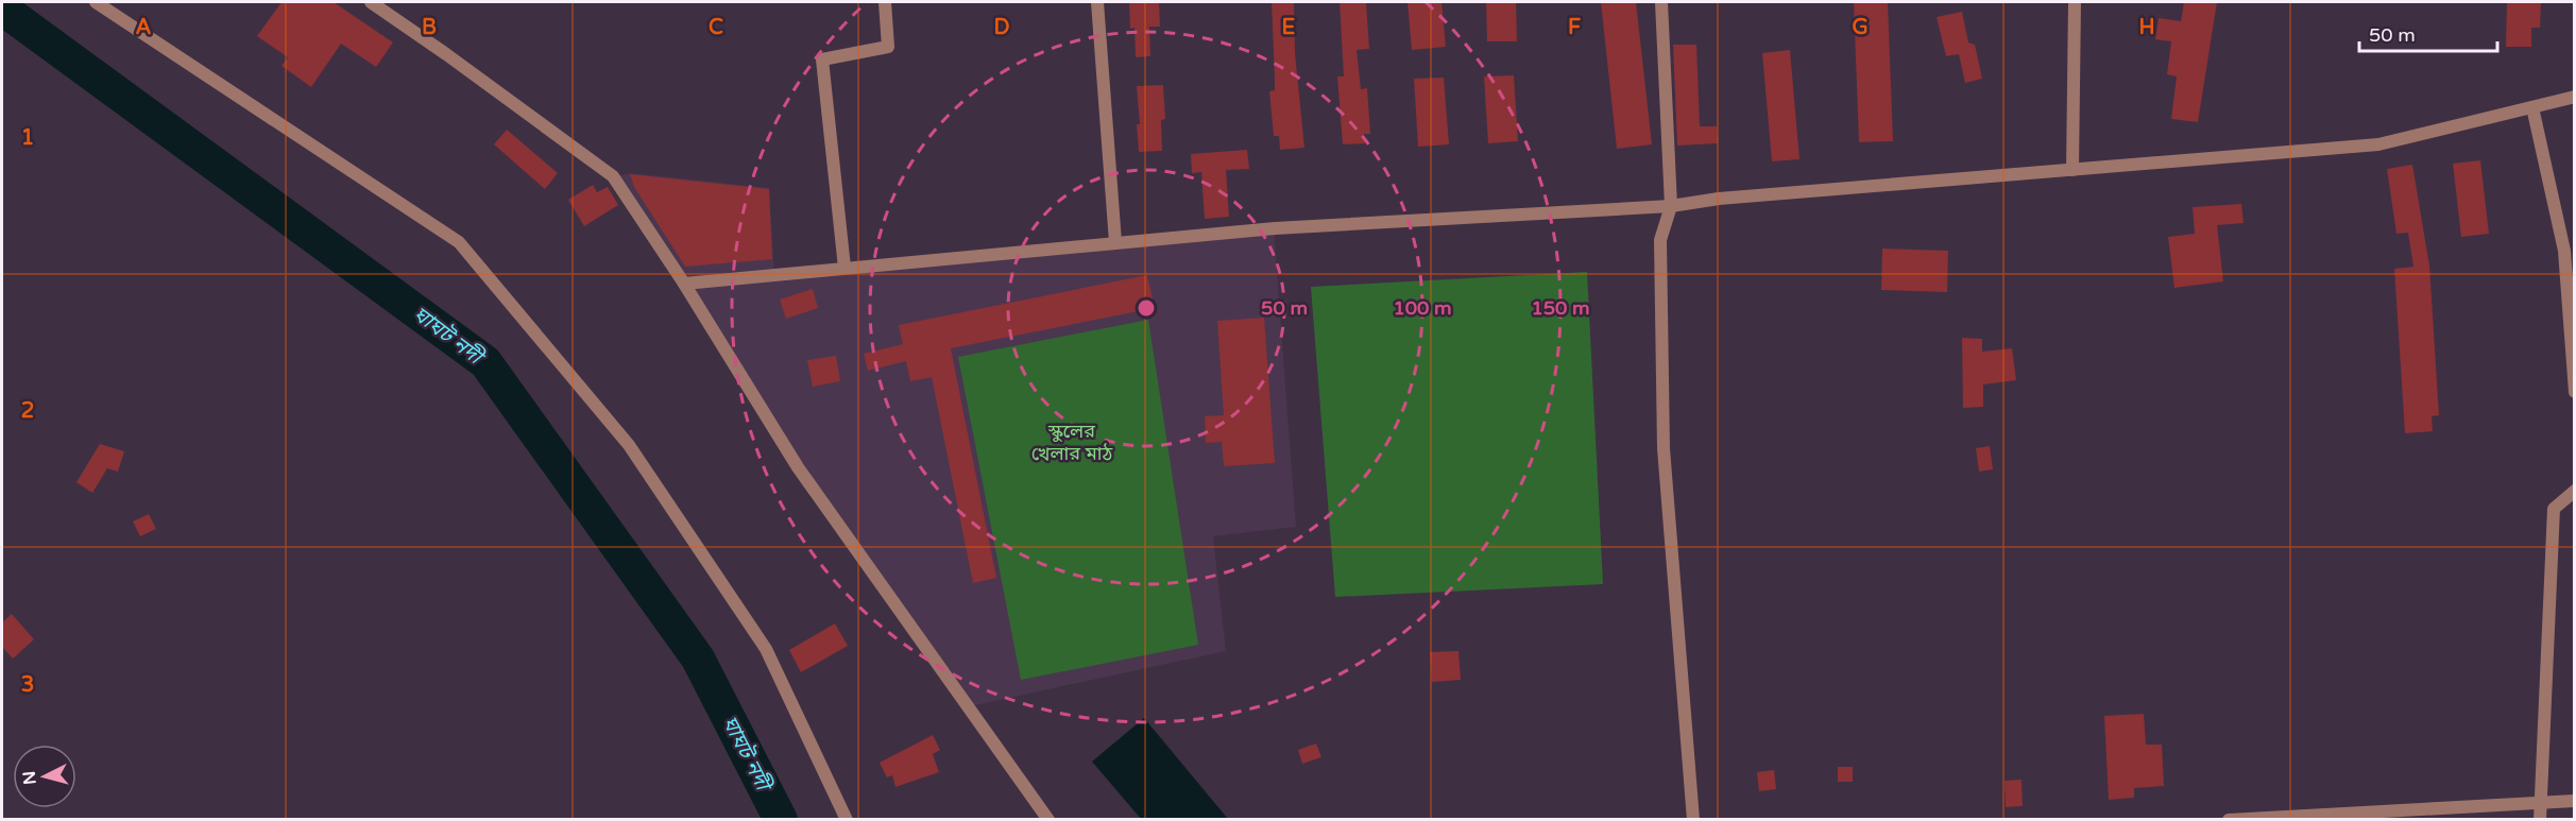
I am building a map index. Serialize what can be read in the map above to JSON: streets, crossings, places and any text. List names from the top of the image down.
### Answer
{
  "water": ["ঘাঘট নদী"],
  "parks": ["স্কুলের খেলার মাঠ"],
  "scale_bar": "50 m",
  "north": "left",
  "grid": {
    "columns": [
      "A",
      "B",
      "C",
      "D",
      "E",
      "F",
      "G",
      "H"
    ],
    "rows": ["1", "2", "3"]
  },
  "rings": ["50 m", "100 m", "150 m"]
}
